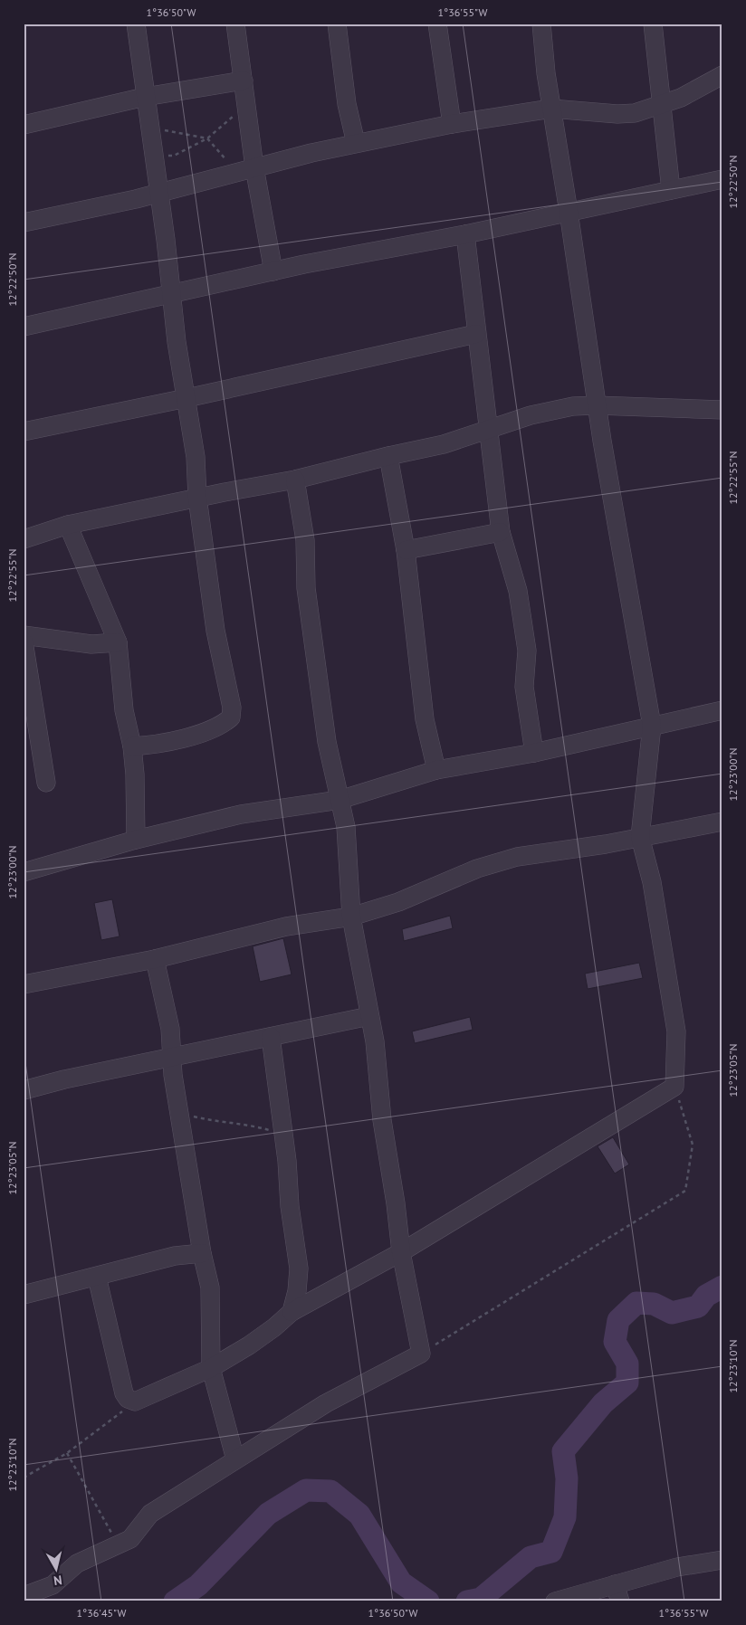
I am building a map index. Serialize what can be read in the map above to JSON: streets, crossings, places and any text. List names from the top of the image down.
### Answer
{
  "north": "bottom",
  "coordinates": [
    "1°36'50\"W",
    "1°36'55\"W",
    "12°22'50\"N",
    "12°22'55\"N",
    "12°23'00\"N",
    "12°23'05\"N",
    "12°23'10\"N",
    "1°36'45\"W"
  ]
}
